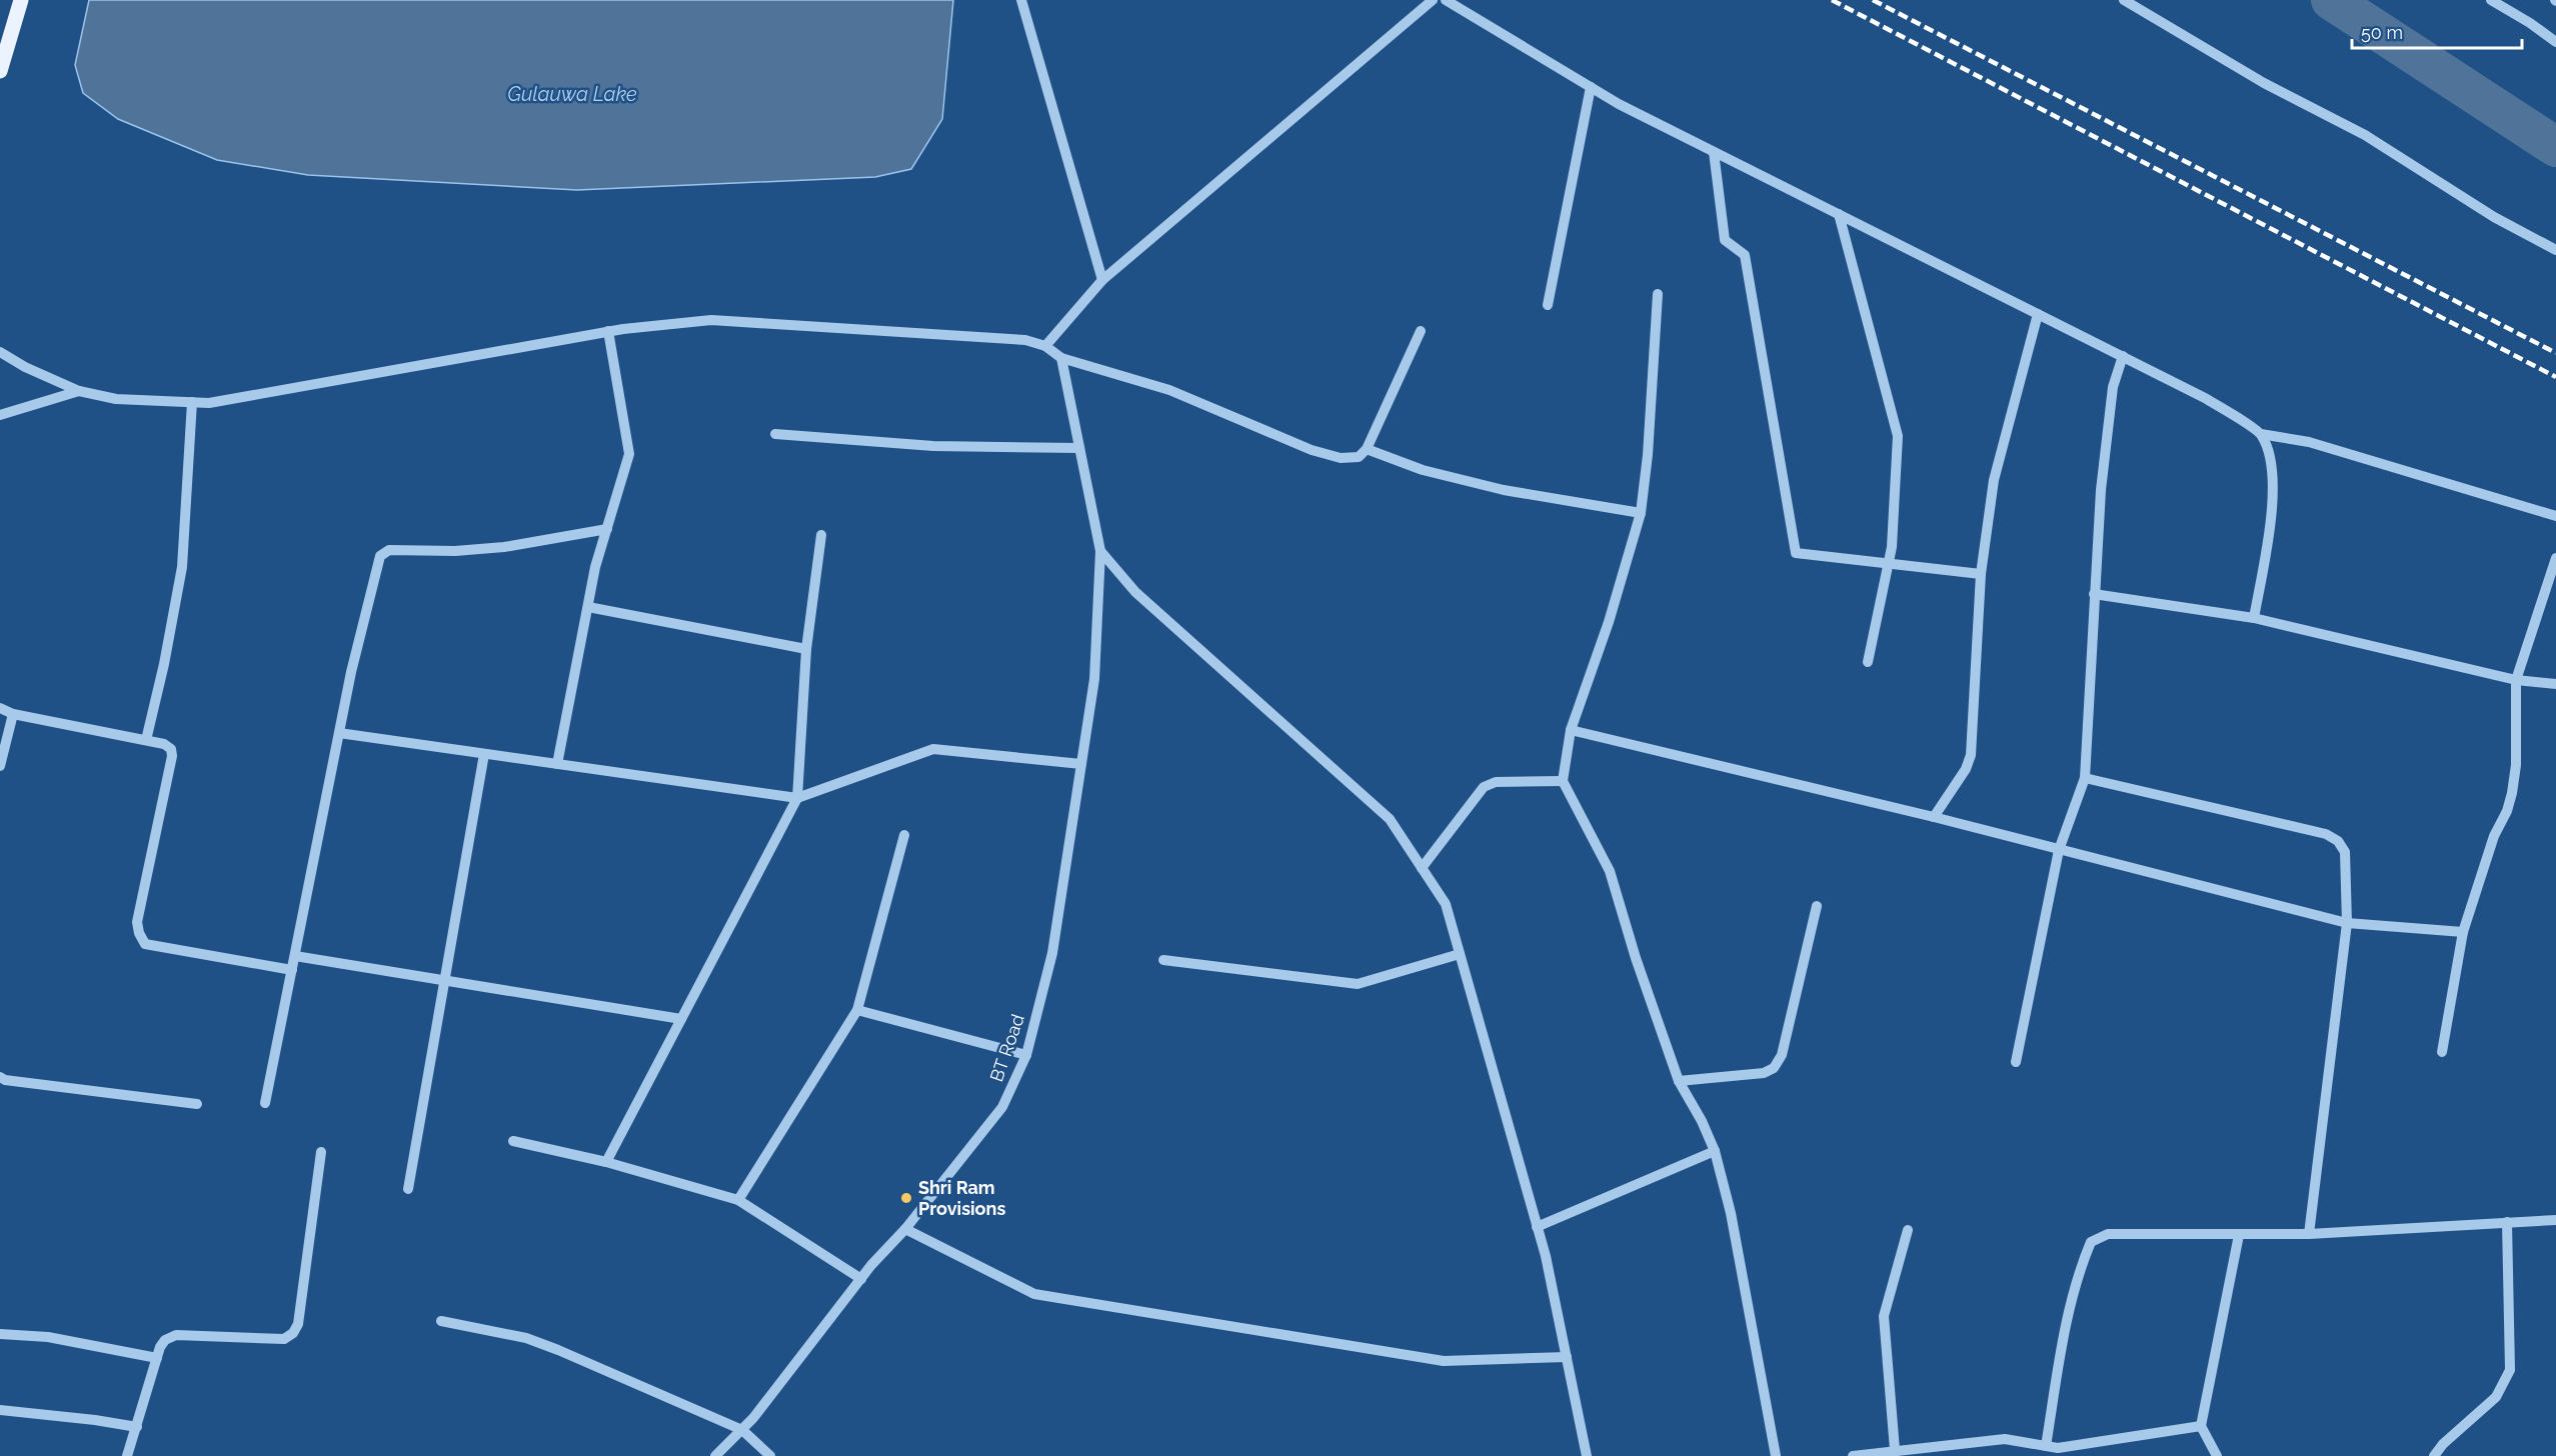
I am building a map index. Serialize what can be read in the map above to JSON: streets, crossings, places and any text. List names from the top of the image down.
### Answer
{
  "streets": {
    "street": ["BT Road"]
  },
  "water": ["Gulauwa Lake"],
  "places": ["Shri Ram Provisions"],
  "scale_bar": "50 m"
}
